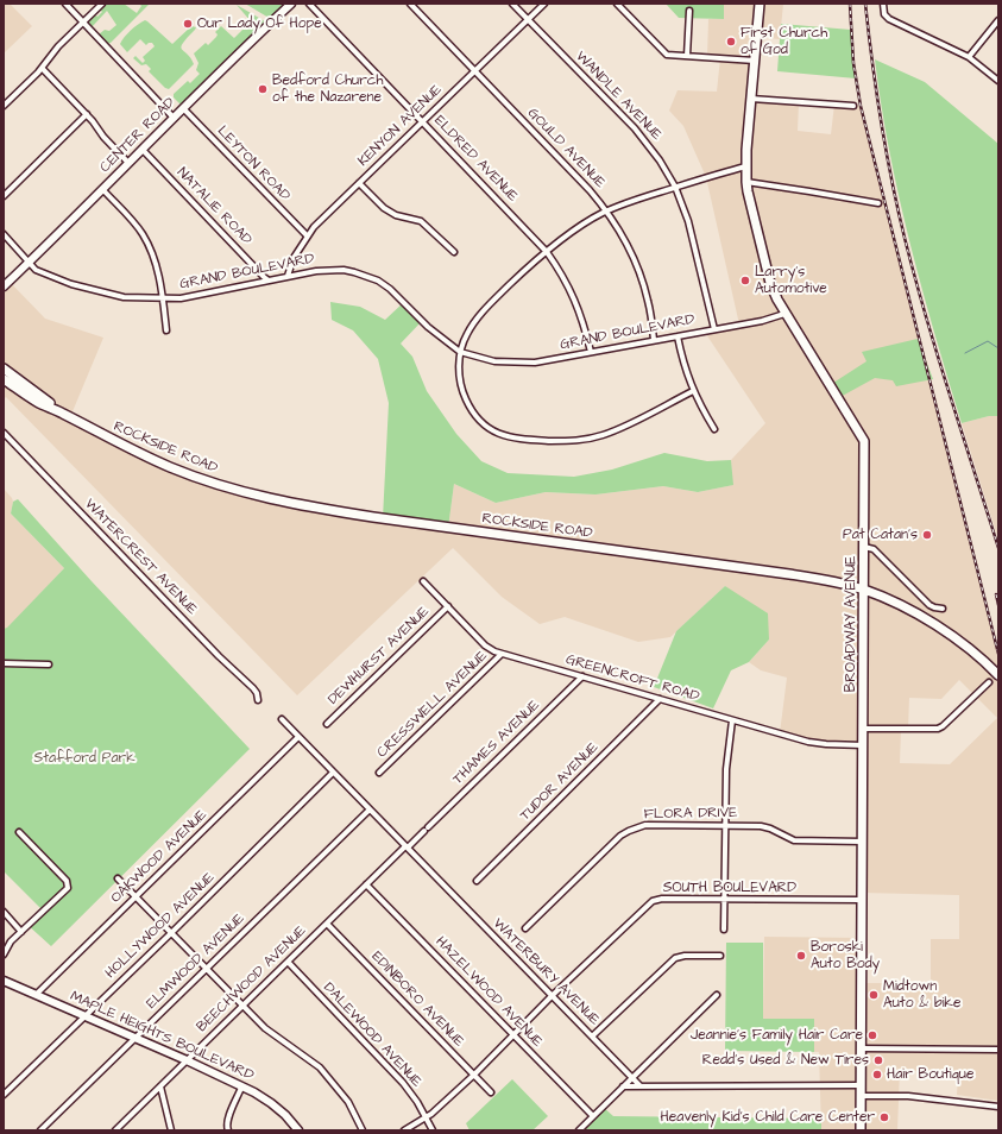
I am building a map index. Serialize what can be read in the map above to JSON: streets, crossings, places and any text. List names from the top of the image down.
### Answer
{
  "streets": {
    "main road": [
      "CENTER ROAD",
      "ROCKSIDE ROAD",
      "BROADWAY AVENUE",
      "MAPLE HEIGHTS BOULEVARD"
    ],
    "street": [
      "WANDLE AVENUE",
      "KENYON AVENUE",
      "GOULD AVENUE",
      "ELDRED AVENUE",
      "LEYTON ROAD",
      "NATALIE ROAD",
      "GRAND BOULEVARD",
      "WATERCREST AVENUE",
      "DEWHURST AVENUE",
      "GREENCROFT ROAD",
      "CRESSWELL AVENUE",
      "THAMES AVENUE",
      "TUDOR AVENUE",
      "FLORA DRIVE",
      "OAKWOOD AVENUE",
      "SOUTH BOULEVARD",
      "HOLLYWOOD AVENUE",
      "ELMWOOD AVENUE",
      "WATERBURY AVENUE",
      "BEECHWOOD AVENUE",
      "HAZELWOOD AVENUE",
      "EDINBORO AVENUE",
      "DALEWOOD AVENUE"
    ]
  },
  "crossings": [
    ["WANDLE AVENUE", "KENYON AVENUE"],
    ["WANDLE AVENUE", "GRAND BOULEVARD"],
    ["KENYON AVENUE", "GOULD AVENUE"],
    ["KENYON AVENUE", "ELDRED AVENUE"],
    ["KENYON AVENUE", "LEYTON ROAD"],
    ["KENYON AVENUE", "GRAND BOULEVARD"],
    ["CENTER ROAD", "LEYTON ROAD"],
    ["CENTER ROAD", "NATALIE ROAD"],
    ["CENTER ROAD", "GRAND BOULEVARD"],
    ["GOULD AVENUE", "GRAND BOULEVARD"],
    ["ELDRED AVENUE", "GRAND BOULEVARD"],
    ["NATALIE ROAD", "GRAND BOULEVARD"],
    ["GRAND BOULEVARD", "BROADWAY AVENUE"],
    ["ROCKSIDE ROAD", "BROADWAY AVENUE"],
    ["BROADWAY AVENUE", "GREENCROFT ROAD"],
    ["BROADWAY AVENUE", "FLORA DRIVE"],
    ["BROADWAY AVENUE", "SOUTH BOULEVARD"],
    ["DEWHURST AVENUE", "GREENCROFT ROAD"],
    ["GREENCROFT ROAD", "CRESSWELL AVENUE"],
    ["GREENCROFT ROAD", "THAMES AVENUE"],
    ["GREENCROFT ROAD", "TUDOR AVENUE"],
    ["THAMES AVENUE", "BEECHWOOD AVENUE"],
    ["OAKWOOD AVENUE", "WATERBURY AVENUE"],
    ["OAKWOOD AVENUE", "MAPLE HEIGHTS BOULEVARD"],
    ["SOUTH BOULEVARD", "WATERBURY AVENUE"],
    ["SOUTH BOULEVARD", "HAZELWOOD AVENUE"],
    ["SOUTH BOULEVARD", "EDINBORO AVENUE"],
    ["SOUTH BOULEVARD", "DALEWOOD AVENUE"],
    ["HOLLYWOOD AVENUE", "WATERBURY AVENUE"],
    ["HOLLYWOOD AVENUE", "MAPLE HEIGHTS BOULEVARD"],
    ["ELMWOOD AVENUE", "WATERBURY AVENUE"],
    ["ELMWOOD AVENUE", "MAPLE HEIGHTS BOULEVARD"],
    ["WATERBURY AVENUE", "BEECHWOOD AVENUE"],
    ["BEECHWOOD AVENUE", "HAZELWOOD AVENUE"],
    ["BEECHWOOD AVENUE", "EDINBORO AVENUE"],
    ["BEECHWOOD AVENUE", "DALEWOOD AVENUE"],
    ["BEECHWOOD AVENUE", "MAPLE HEIGHTS BOULEVARD"]
  ],
  "parks": ["Stafford Park"],
  "places": [
    "Our Lady Of Hope",
    "First Church of God",
    "Bedford Church of the Nazarene",
    "Larry's Automotive",
    "Pat Catan's",
    "Boroski Auto Body",
    "Midtown Auto & bike",
    "Jeannie's Family Hair Care",
    "Redd's Used & New Tires",
    "Hair Boutique",
    "Heavenly Kid's Child Care Center"
  ]
}
